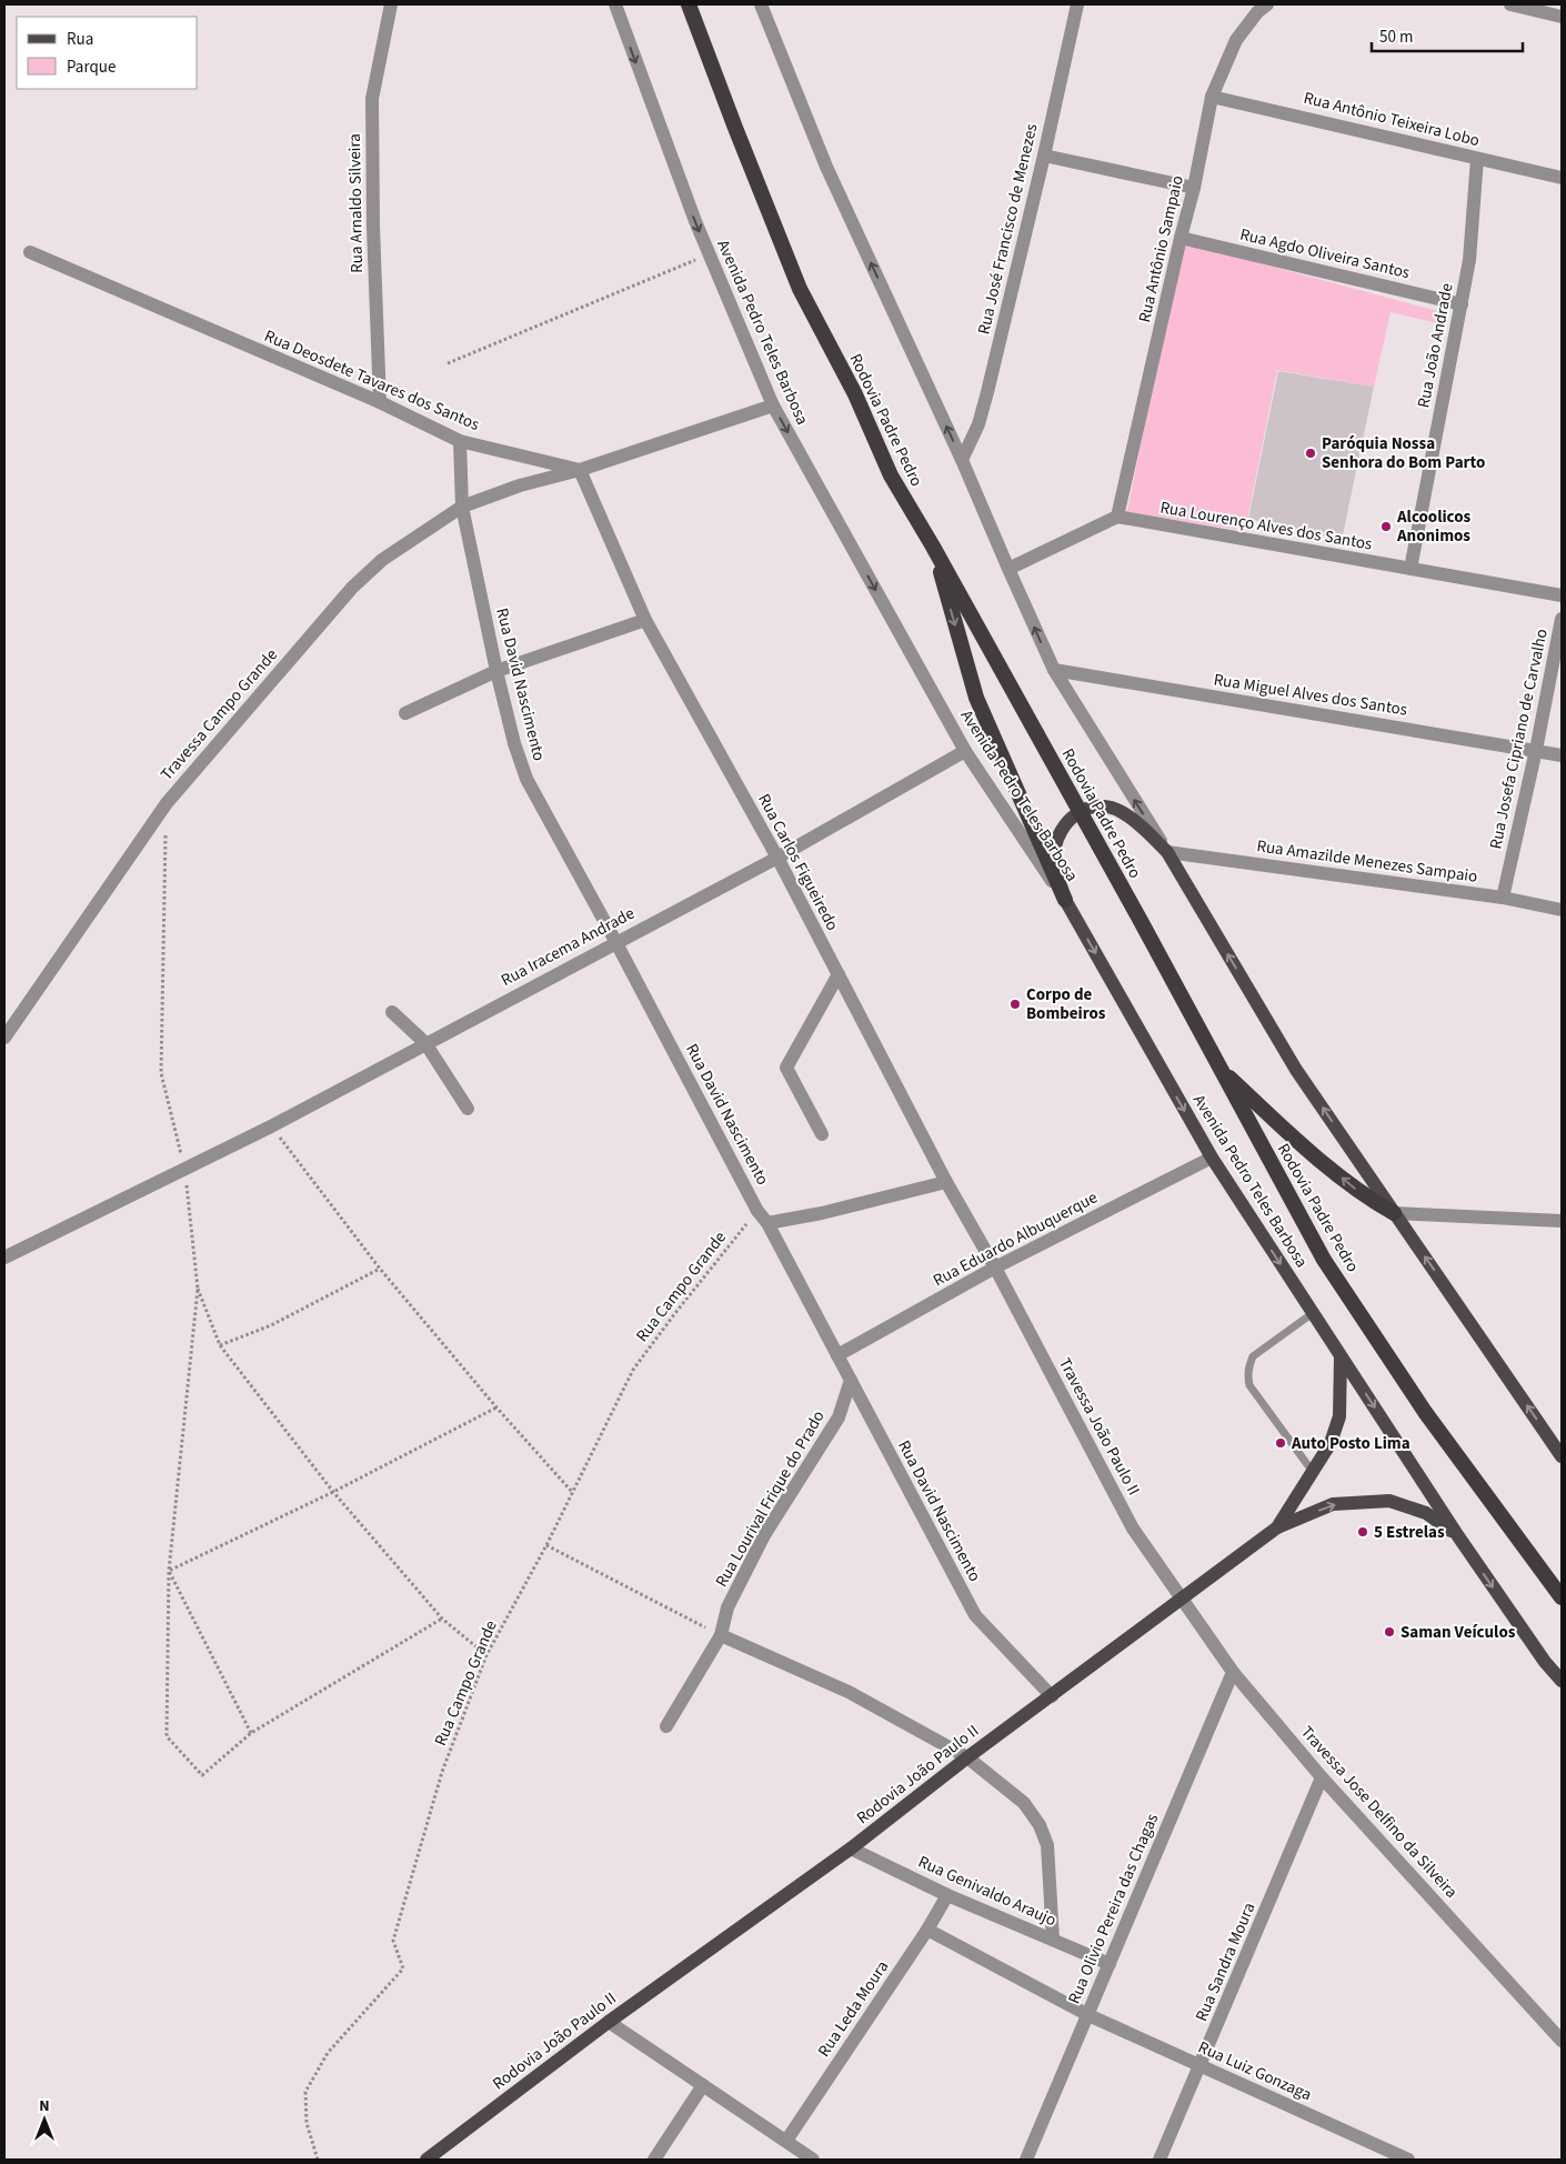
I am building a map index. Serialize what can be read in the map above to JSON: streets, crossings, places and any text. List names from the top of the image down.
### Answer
{
  "streets": {
    "highway": ["Rodovia Padre Pedro"],
    "main road": ["Avenida Pedro Teles Barbosa", "Rodovia João Paulo II"],
    "street": [
      "Rua Antônio Teixeira Lobo",
      "Rua Arnaldo Silveira",
      "Rua José Francisco de Menezes",
      "Rua Antônio Sampaio",
      "Rua Agdo Oliveira Santos",
      "Rua João Andrade",
      "Rua Deosdete Tavares dos Santos",
      "Rua Lourenço Alves dos Santos",
      "Rua David Nascimento",
      "Rua Miguel Alves dos Santos",
      "Travessa Campo Grande",
      "Rua Josefa Cipriano de Carvalho",
      "Rua Amazilde Menezes Sampaio",
      "Rua Carlos Figueiredo",
      "Rua Iracema Andrade",
      "Rua Eduardo Albuquerque",
      "Travessa João Paulo II",
      "Rua Lourival Frique do Prado",
      "Travessa Jose Delfino da Silveira",
      "Rua Genivaldo Araujo",
      "Rua Olivio Pereira das Chagas",
      "Rua Sandra Moura",
      "Rua Leda Moura",
      "Rua Luiz Gonzaga"
    ],
    "path": ["Rua Campo Grande"]
  },
  "crossings": [
    ["Rua Antônio Teixeira Lobo", "Rua Antônio Sampaio"],
    ["Rua Antônio Teixeira Lobo", "Rua João Andrade"],
    ["Rua Arnaldo Silveira", "Rua Deosdete Tavares dos Santos"],
    ["Rua Antônio Sampaio", "Rua Agdo Oliveira Santos"],
    ["Rua Antônio Sampaio", "Rua Lourenço Alves dos Santos"],
    ["Rua Agdo Oliveira Santos", "Rua João Andrade"],
    ["Avenida Pedro Teles Barbosa", "Rua Iracema Andrade"],
    ["Avenida Pedro Teles Barbosa", "Rua Eduardo Albuquerque"],
    ["Avenida Pedro Teles Barbosa", "Rodovia João Paulo II"],
    ["Rua João Andrade", "Rua Lourenço Alves dos Santos"],
    ["Rua Deosdete Tavares dos Santos", "Travessa Campo Grande"],
    ["Rua Deosdete Tavares dos Santos", "Rua Carlos Figueiredo"],
    ["Rua David Nascimento", "Travessa Campo Grande"],
    ["Rua David Nascimento", "Rua Iracema Andrade"],
    ["Rua David Nascimento", "Rua Eduardo Albuquerque"],
    ["Rua David Nascimento", "Rua Campo Grande"],
    ["Rua David Nascimento", "Rua Lourival Frique do Prado"],
    ["Rua David Nascimento", "Rodovia João Paulo II"],
    ["Rua Miguel Alves dos Santos", "Rua Josefa Cipriano de Carvalho"],
    ["Travessa Campo Grande", "Rua Carlos Figueiredo"],
    ["Rua Josefa Cipriano de Carvalho", "Rua Amazilde Menezes Sampaio"],
    ["Rua Carlos Figueiredo", "Rua Iracema Andrade"],
    ["Rua Carlos Figueiredo", "Rua Eduardo Albuquerque"],
    ["Rua Carlos Figueiredo", "Travessa João Paulo II"],
    ["Rua Eduardo Albuquerque", "Travessa João Paulo II"],
    ["Travessa João Paulo II", "Rodovia João Paulo II"],
    ["Travessa João Paulo II", "Travessa Jose Delfino da Silveira"],
    ["Rodovia João Paulo II", "Travessa Jose Delfino da Silveira"],
    ["Rodovia João Paulo II", "Rua Genivaldo Araujo"],
    ["Travessa Jose Delfino da Silveira", "Rua Olivio Pereira das Chagas"],
    ["Travessa Jose Delfino da Silveira", "Rua Sandra Moura"],
    ["Rua Genivaldo Araujo", "Rua Olivio Pereira das Chagas"],
    ["Rua Genivaldo Araujo", "Rua Leda Moura"],
    ["Rua Olivio Pereira das Chagas", "Rua Luiz Gonzaga"],
    ["Rua Sandra Moura", "Rua Luiz Gonzaga"]
  ],
  "one_way": ["Avenida Pedro Teles Barbosa"],
  "places": [
    "Paróquia Nossa Senhora do Bom Parto",
    "Alcoolicos Anonimos",
    "Corpo de Bombeiros",
    "Auto Posto Lima",
    "5 Estrelas",
    "Saman Veículos"
  ],
  "legend": ["Rua", "Parque"],
  "scale_bar": "50 m",
  "north": "top"
}
